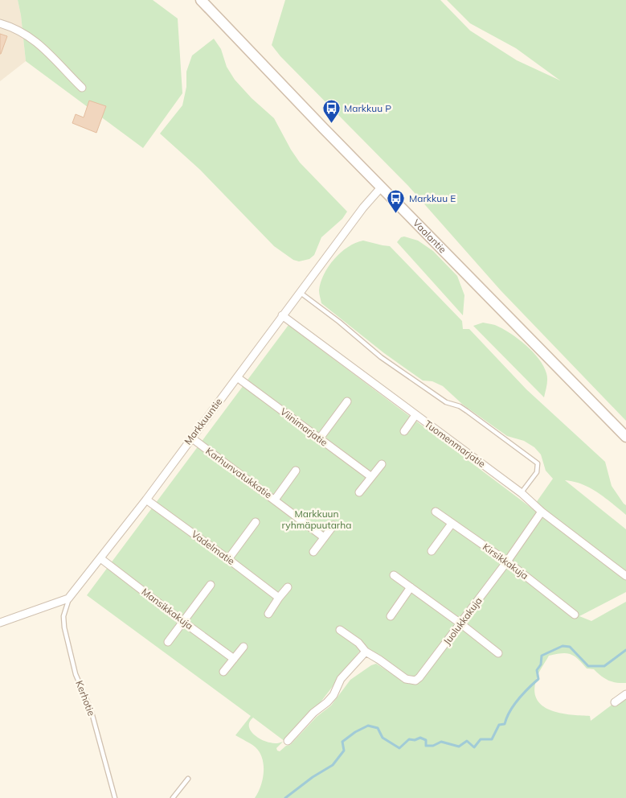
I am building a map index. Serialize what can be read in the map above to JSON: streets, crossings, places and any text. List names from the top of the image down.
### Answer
{
  "streets": {
    "street": [
      "Vaalantie",
      "Markkuuntie",
      "Viinimarjatie",
      "Tuomenmarjatie",
      "Karhunvatukkatie",
      "Vadelmatie",
      "Kirsikkakuja",
      "Mansikkakuja",
      "Juolukkakuja"
    ],
    "lane": ["Kerhotie"]
  },
  "crossings": [
    ["Vaalantie", "Markkuuntie"],
    ["Markkuuntie", "Viinimarjatie"],
    ["Markkuuntie", "Tuomenmarjatie"],
    ["Markkuuntie", "Karhunvatukkatie"],
    ["Markkuuntie", "Vadelmatie"],
    ["Markkuuntie", "Mansikkakuja"],
    ["Markkuuntie", "Kerhotie"],
    ["Tuomenmarjatie", "Juolukkakuja"],
    ["Kirsikkakuja", "Juolukkakuja"]
  ],
  "parks": ["Markkuun ryhmäpuutarha"],
  "places": {
    "bus stop": ["Markkuu P", "Markkuu E"]
  }
}
